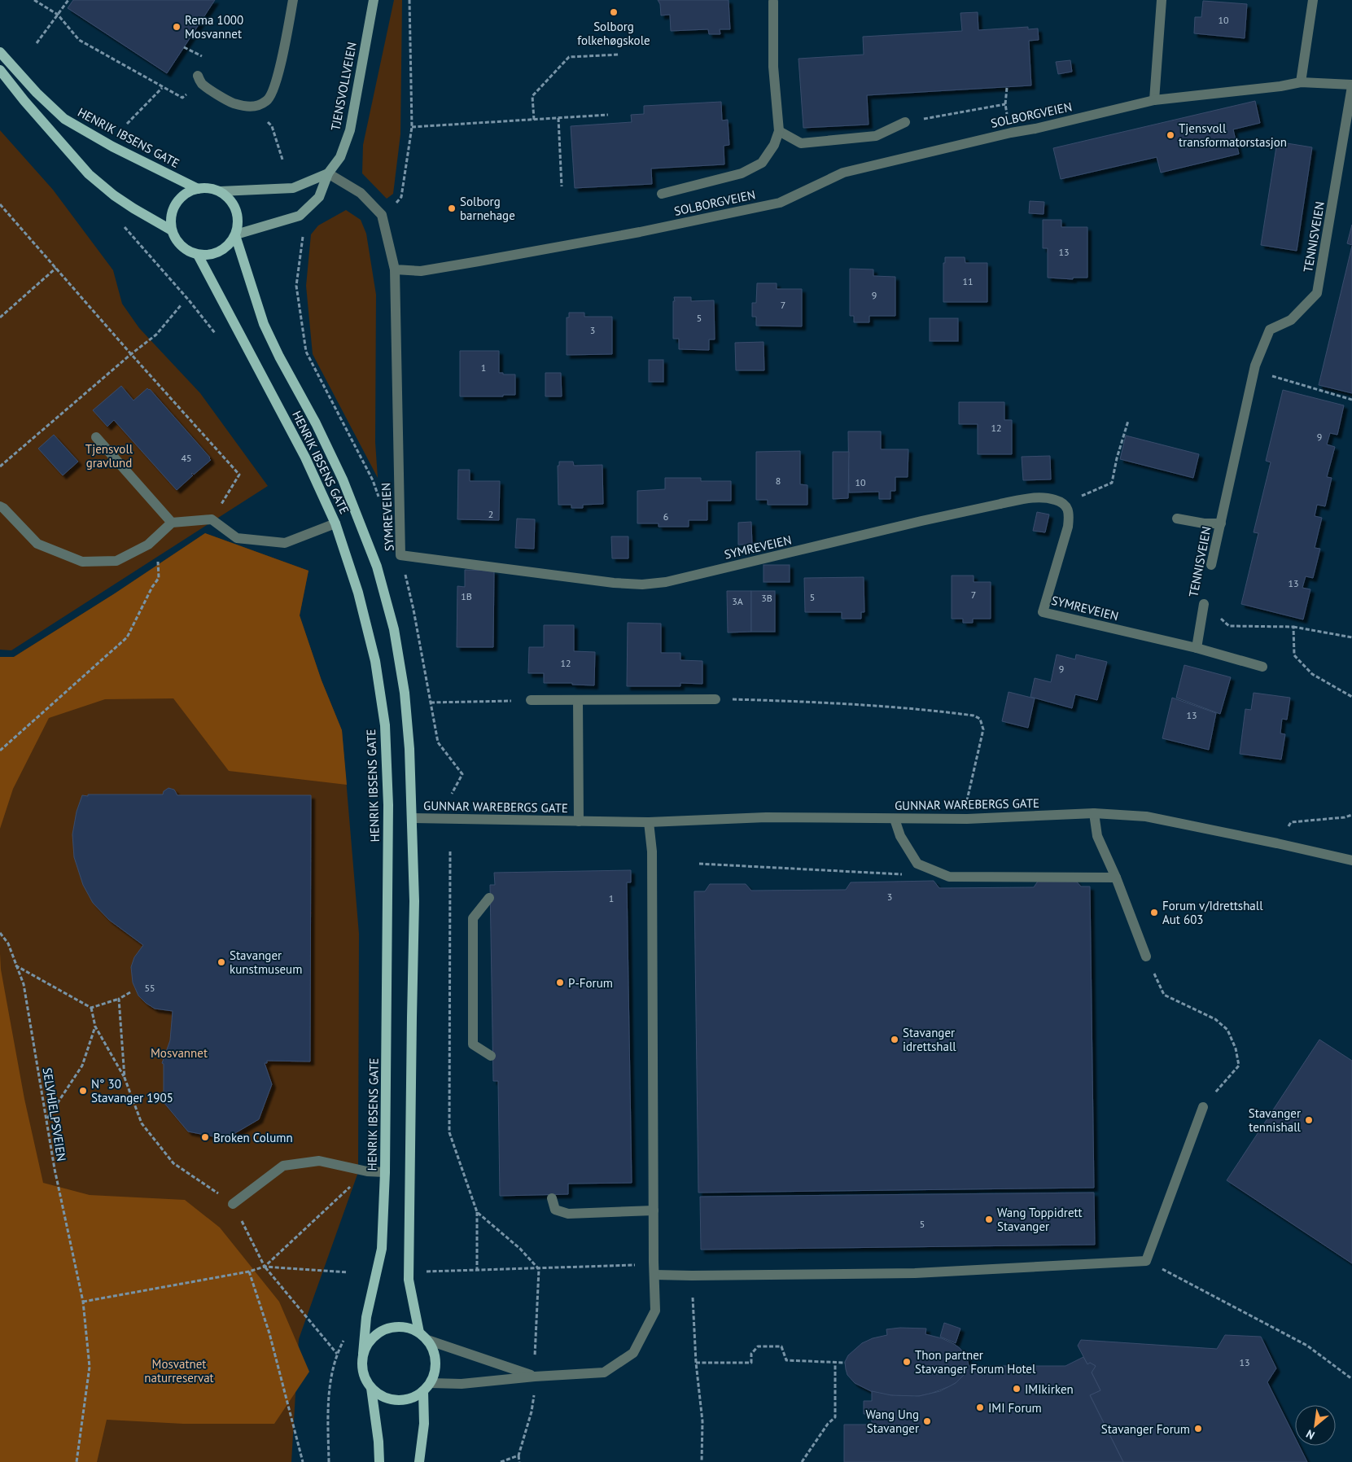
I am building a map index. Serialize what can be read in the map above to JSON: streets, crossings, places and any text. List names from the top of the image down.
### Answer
{
  "streets": {
    "main road": ["HENRIK IBSENS GATE"],
    "street": [
      "TJENSVOLLVEIEN",
      "SOLBORGVEIEN",
      "TENNISVEIEN",
      "SYMREVEIEN",
      "GUNNAR WAREBERGS GATE"
    ],
    "path": ["SELVHJELPSVEIEN"]
  },
  "crossings": [
    ["TJENSVOLLVEIEN", "HENRIK IBSENS GATE"],
    ["SOLBORGVEIEN", "TENNISVEIEN"],
    ["SOLBORGVEIEN", "SYMREVEIEN"],
    ["HENRIK IBSENS GATE", "GUNNAR WAREBERGS GATE"]
  ],
  "parks": ["Tjensvoll gravlund", "Mosvannet", "Mosvatnet naturreservat"],
  "places": [
    "Solborg folkehøgskole",
    "Rema 1000 Mosvannet",
    "Tjensvoll transformatorstasjon",
    "Solborg barnehage",
    "Forum v/Idrettshall Aut 603",
    "Stavanger kunstmuseum",
    "P-Forum",
    "Stavanger idrettshall",
    "N° 30 Stavanger 1905",
    "Stavanger tennishall",
    "Broken Column",
    "Wang Toppidrett Stavanger",
    "Thon partner Stavanger Forum Hotel",
    "IMIkirken",
    "IMI Forum",
    "Wang Ung Stavanger",
    "Stavanger Forum"
  ],
  "house_numbers": [
    "10",
    "13",
    "11",
    "9",
    "7",
    "5",
    "3",
    "1",
    "12",
    "9",
    "45",
    "8",
    "10",
    "2",
    "6",
    "13",
    "7",
    "1B",
    "5",
    "3B",
    "3A",
    "12",
    "9",
    "13",
    "3",
    "1",
    "55",
    "5",
    "13"
  ],
  "north": "bottom left"
}
